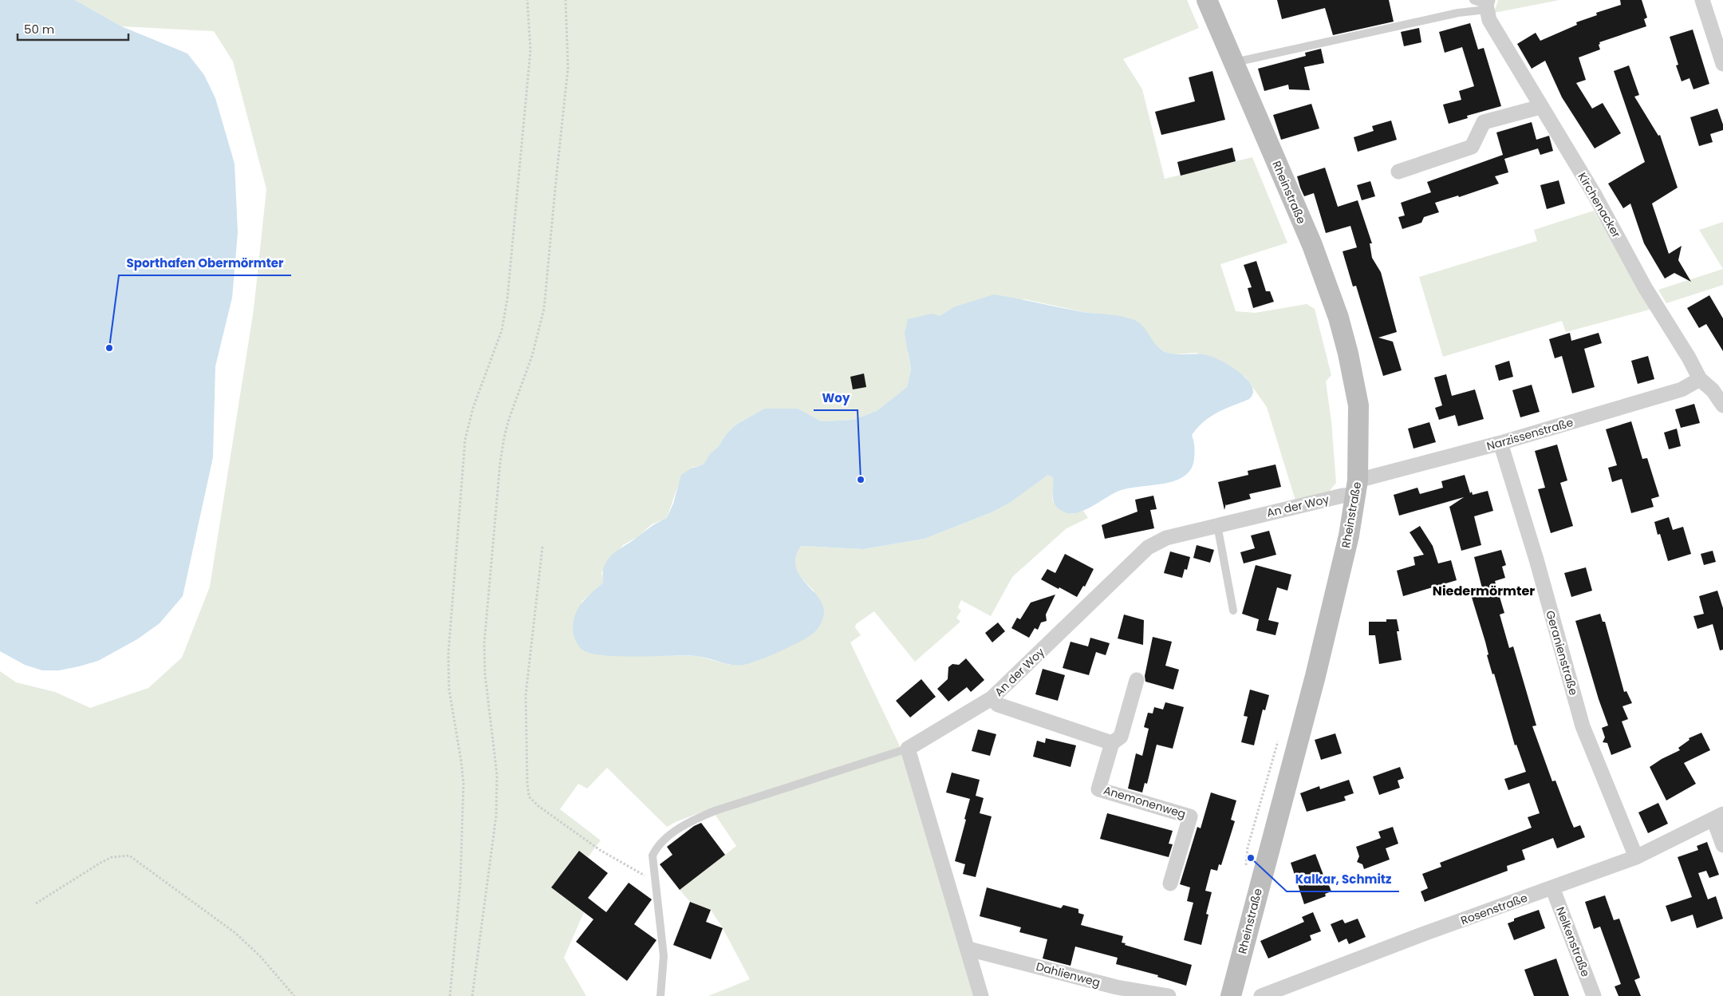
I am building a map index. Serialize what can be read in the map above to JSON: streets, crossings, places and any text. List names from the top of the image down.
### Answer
{
  "streets": {
    "main road": ["Rheinstraße"],
    "street": [
      "Kirchenacker",
      "Narzissenstraße",
      "An der Woy",
      "Geranienstraße",
      "Anemonenweg",
      "Rosenstraße",
      "Nelkenstraße",
      "Dahlienweg"
    ]
  },
  "crossings": [
    ["Rheinstraße", "Narzissenstraße"],
    ["Rheinstraße", "An der Woy"],
    ["Kirchenacker", "Narzissenstraße"],
    ["Narzissenstraße", "An der Woy"],
    ["Narzissenstraße", "Geranienstraße"],
    ["Geranienstraße", "Rosenstraße"],
    ["Rosenstraße", "Nelkenstraße"]
  ],
  "districts": ["Niedermörmter"],
  "places": ["Sporthafen Obermörmter", "Woy", "Kalkar, Schmitz"],
  "scale_bar": "50 m"
}
